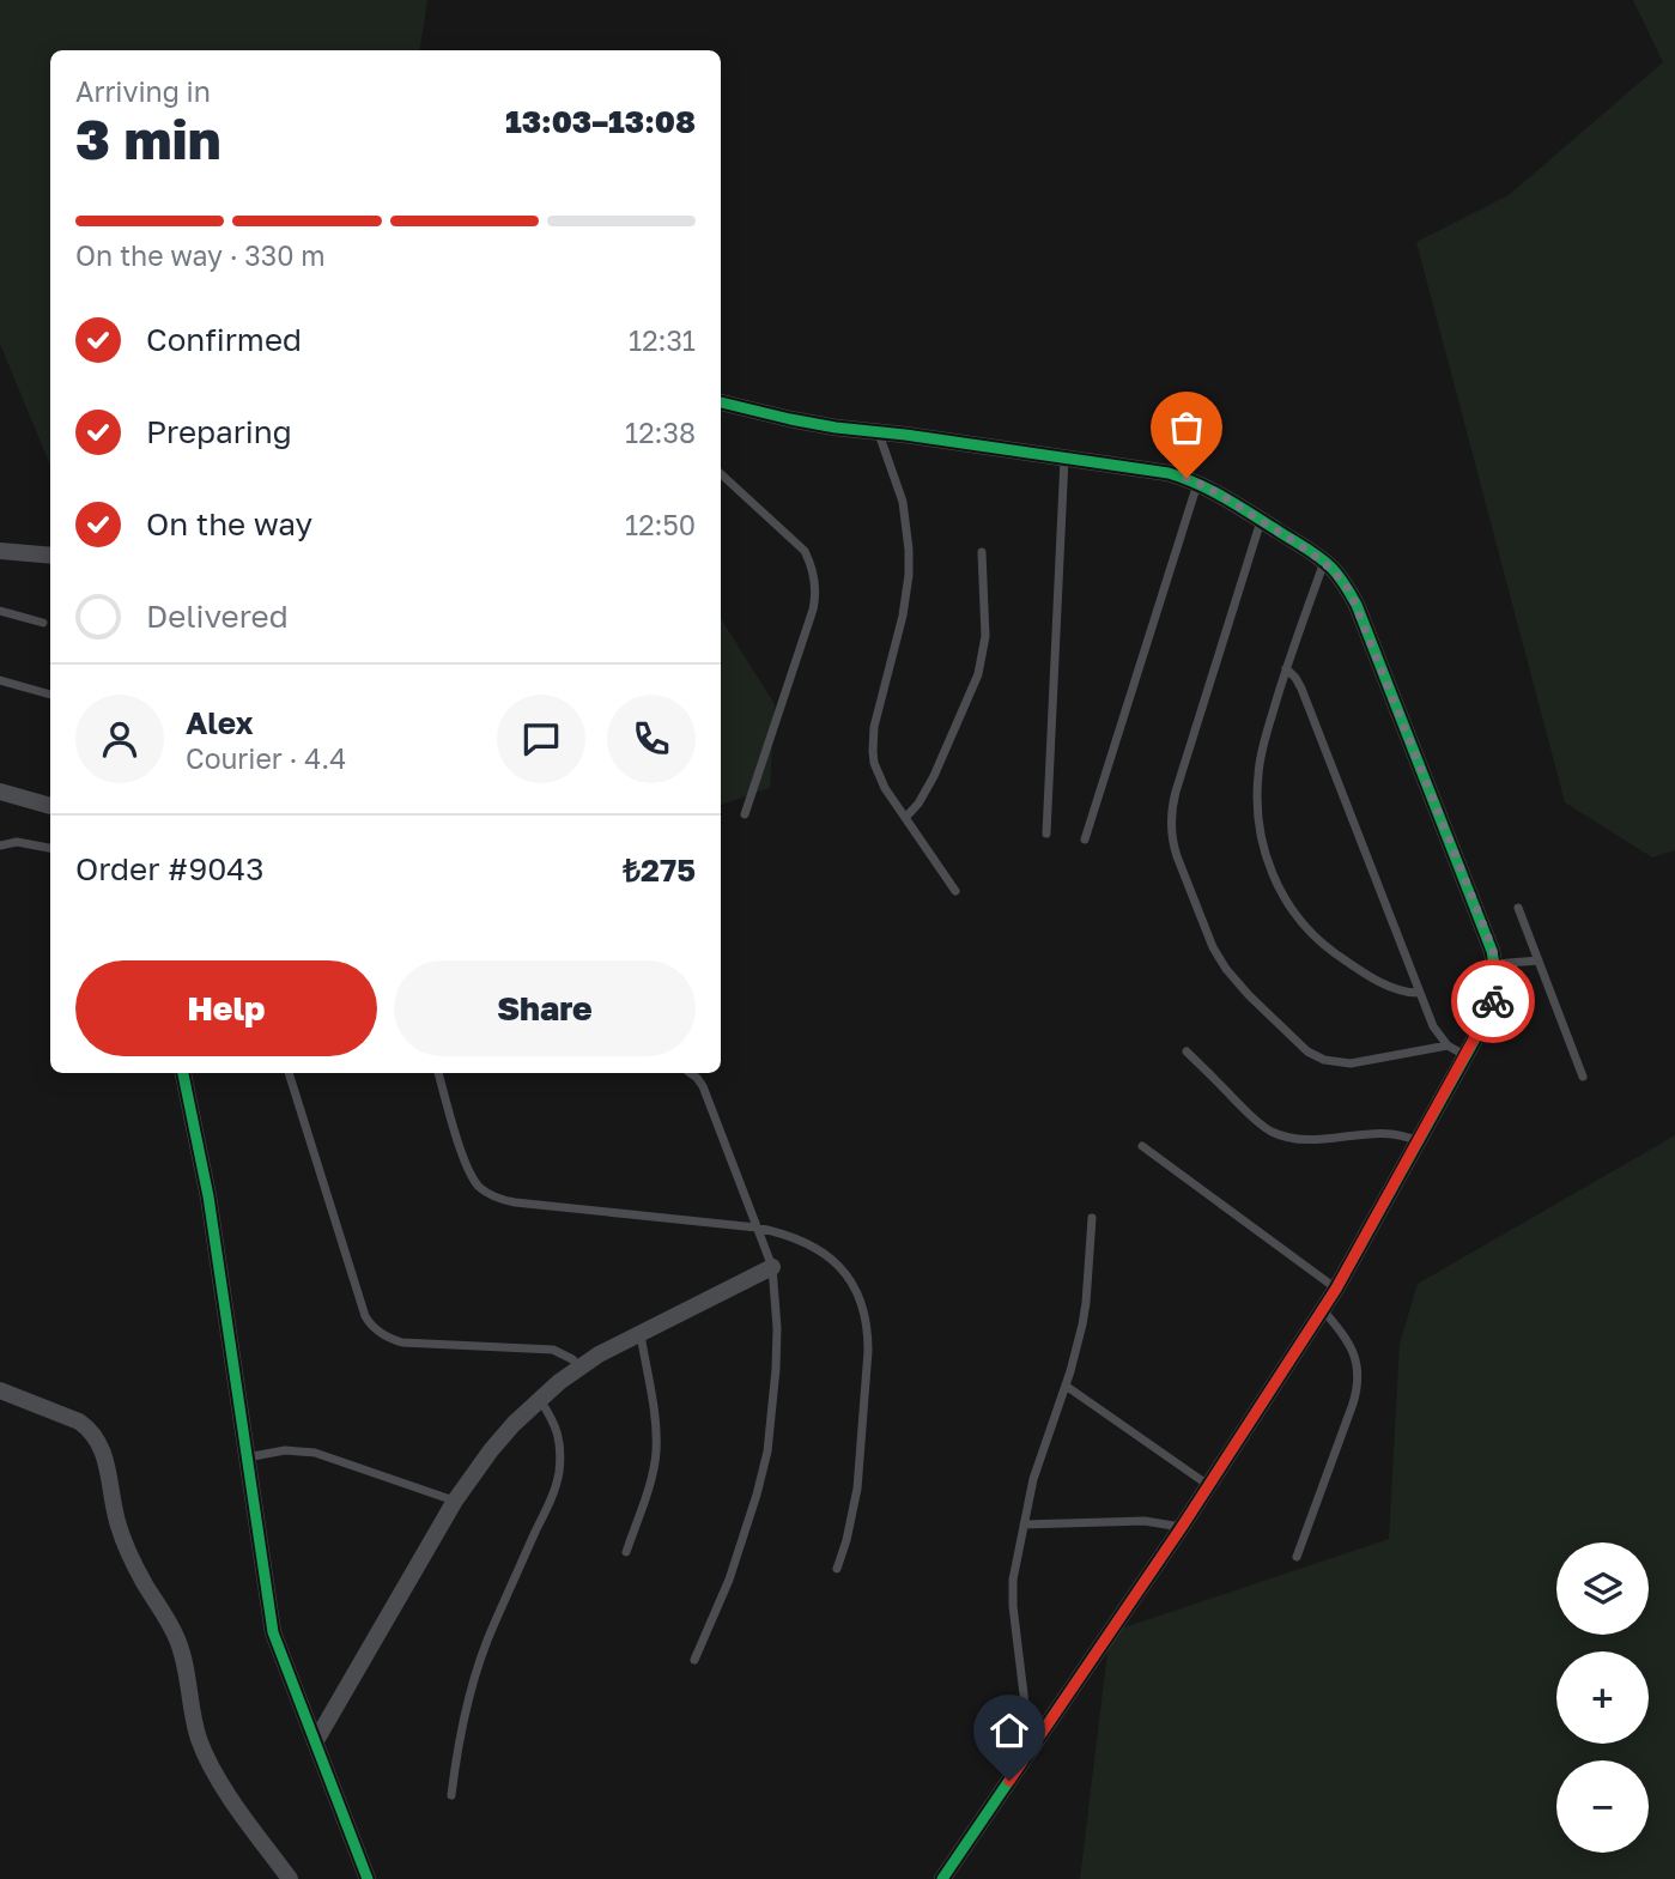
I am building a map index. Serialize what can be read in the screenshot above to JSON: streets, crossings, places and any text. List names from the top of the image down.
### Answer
{
  "page": {
    "heading": ["3 min", "Arriving in", "13:03–13:08"],
    "panel": [
      "Alex",
      "Courier · 4.4",
      "Order #9043",
      "₺275"
    ],
    "bar": "On the way · 330 m",
    "list": [
      ["Confirmed", "12:31"],
      ["Preparing", "12:38"],
      ["On the way", "12:50"],
      "Delivered"
    ],
    "buttons": ["Help", "Share"],
    "map_buttons": ["+", "−"]
  }
}
